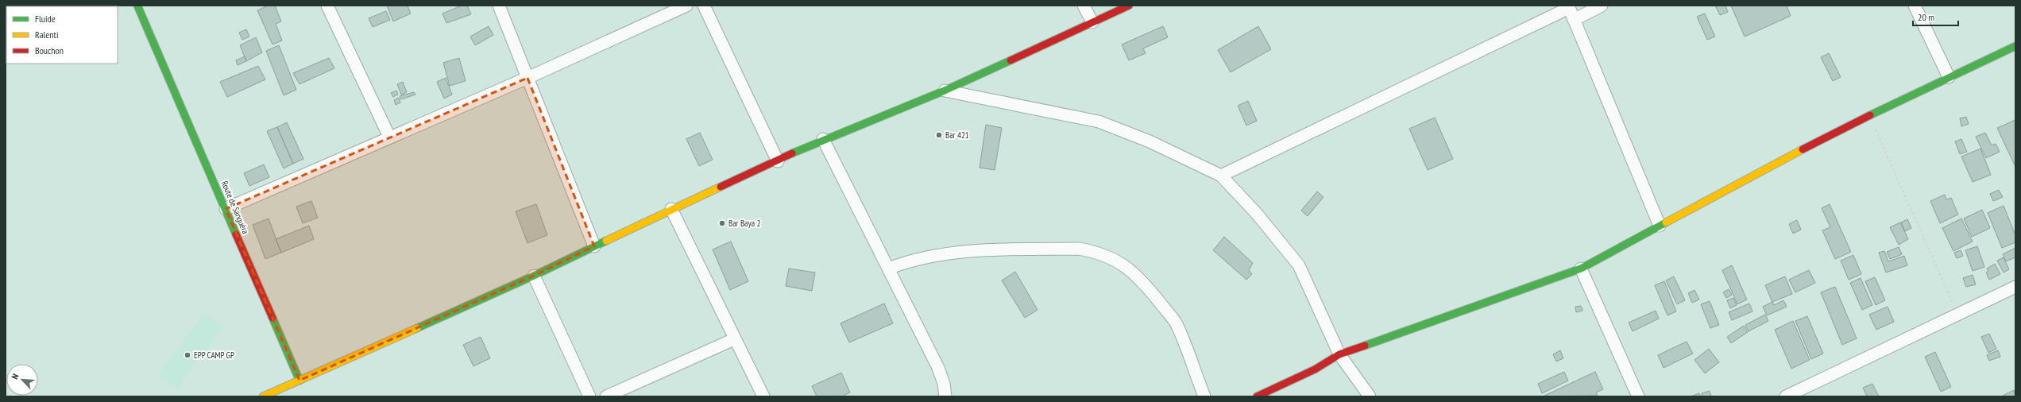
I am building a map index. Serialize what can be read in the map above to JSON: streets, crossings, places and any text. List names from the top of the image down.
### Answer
{
  "streets": {
    "street": ["Route de Sanguéra"]
  },
  "places": ["Bar 421", "Bar Baya 2", "EPP CAMP GP"],
  "legend": ["Fluide", "Ralenti", "Bouchon"],
  "scale_bar": "20 m",
  "north": "top left"
}
